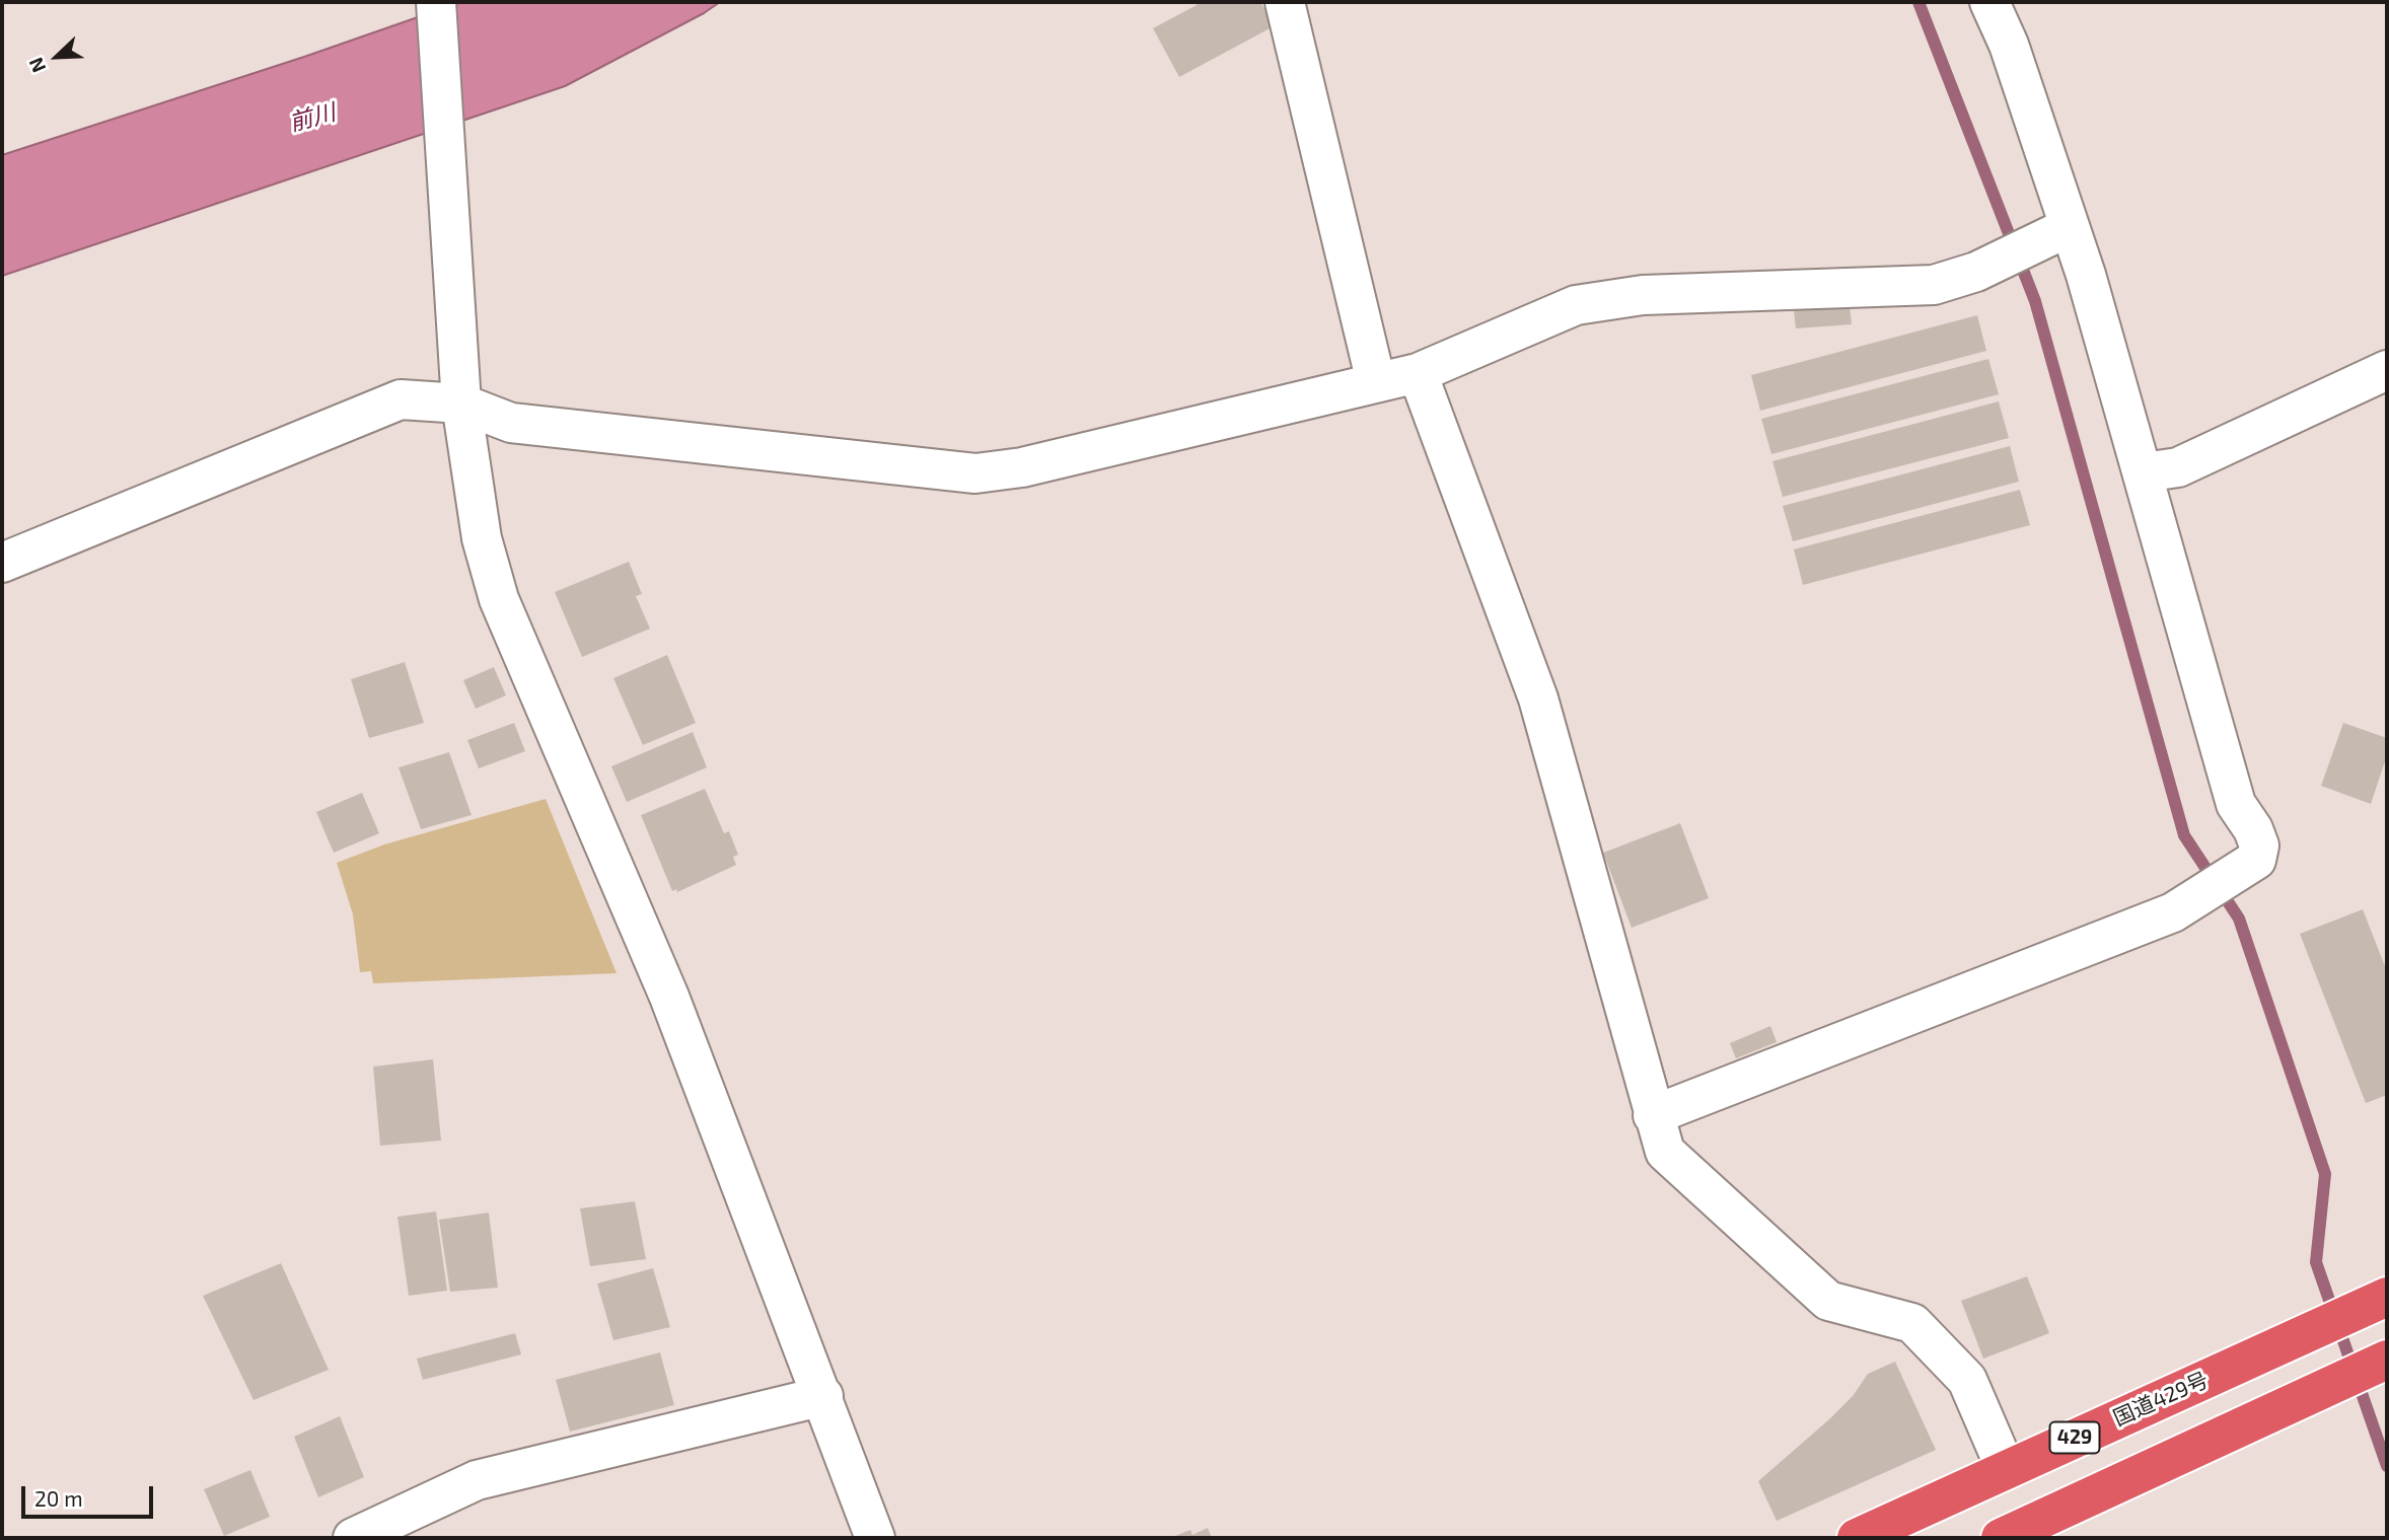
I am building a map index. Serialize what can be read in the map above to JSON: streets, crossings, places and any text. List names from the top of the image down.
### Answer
{
  "streets": {
    "highway": ["国道429号", "429"]
  },
  "water": ["前川"],
  "scale_bar": "20 m",
  "north": "bottom left"
}
